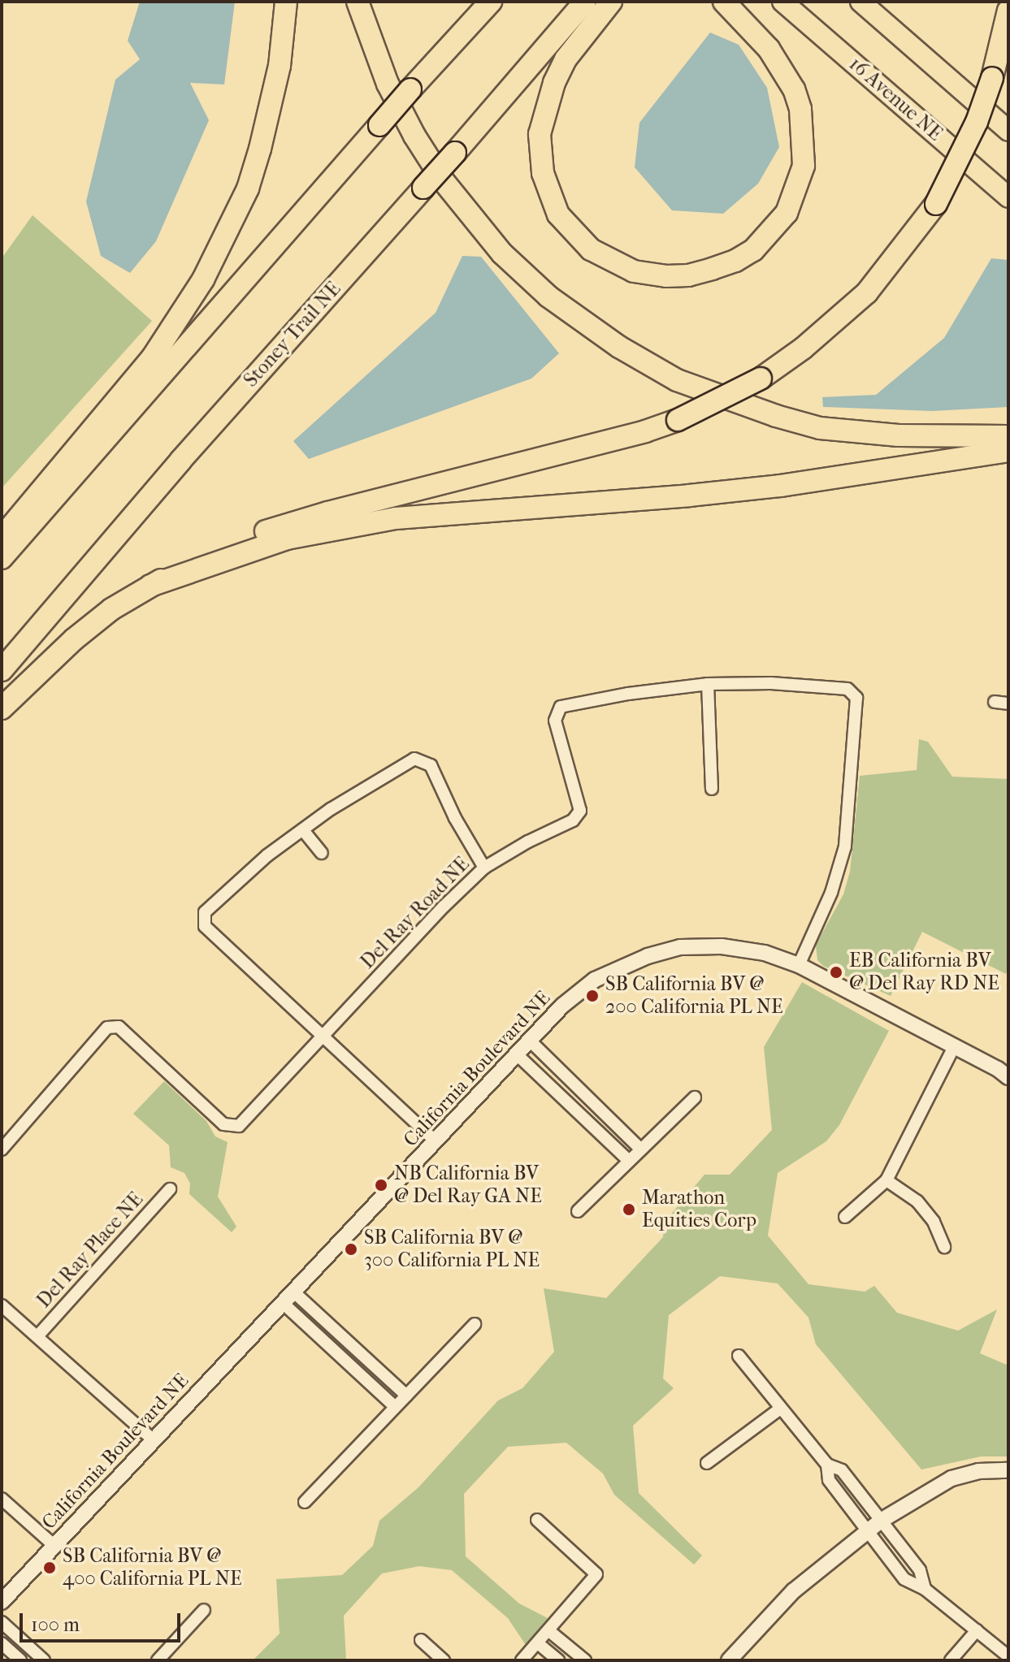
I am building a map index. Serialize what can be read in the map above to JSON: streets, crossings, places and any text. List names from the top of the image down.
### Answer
{
  "streets": {
    "highway": ["16 Avenue NE", "Stoney Trail NE"],
    "street": ["Del Ray Road NE", "California Boulevard NE", "Del Ray Place NE"]
  },
  "crossings": [
    ["Del Ray Road NE", "California Boulevard NE"]
  ],
  "places": [
    "EB California BV @ Del Ray RD NE",
    "SB California BV @ 200 California PL NE",
    "NB California BV @ Del Ray GA NE",
    "Marathon Equities Corp",
    "SB California BV @ 300 California PL NE",
    "SB California BV @ 400 California PL NE"
  ],
  "scale_bar": "100 m"
}
